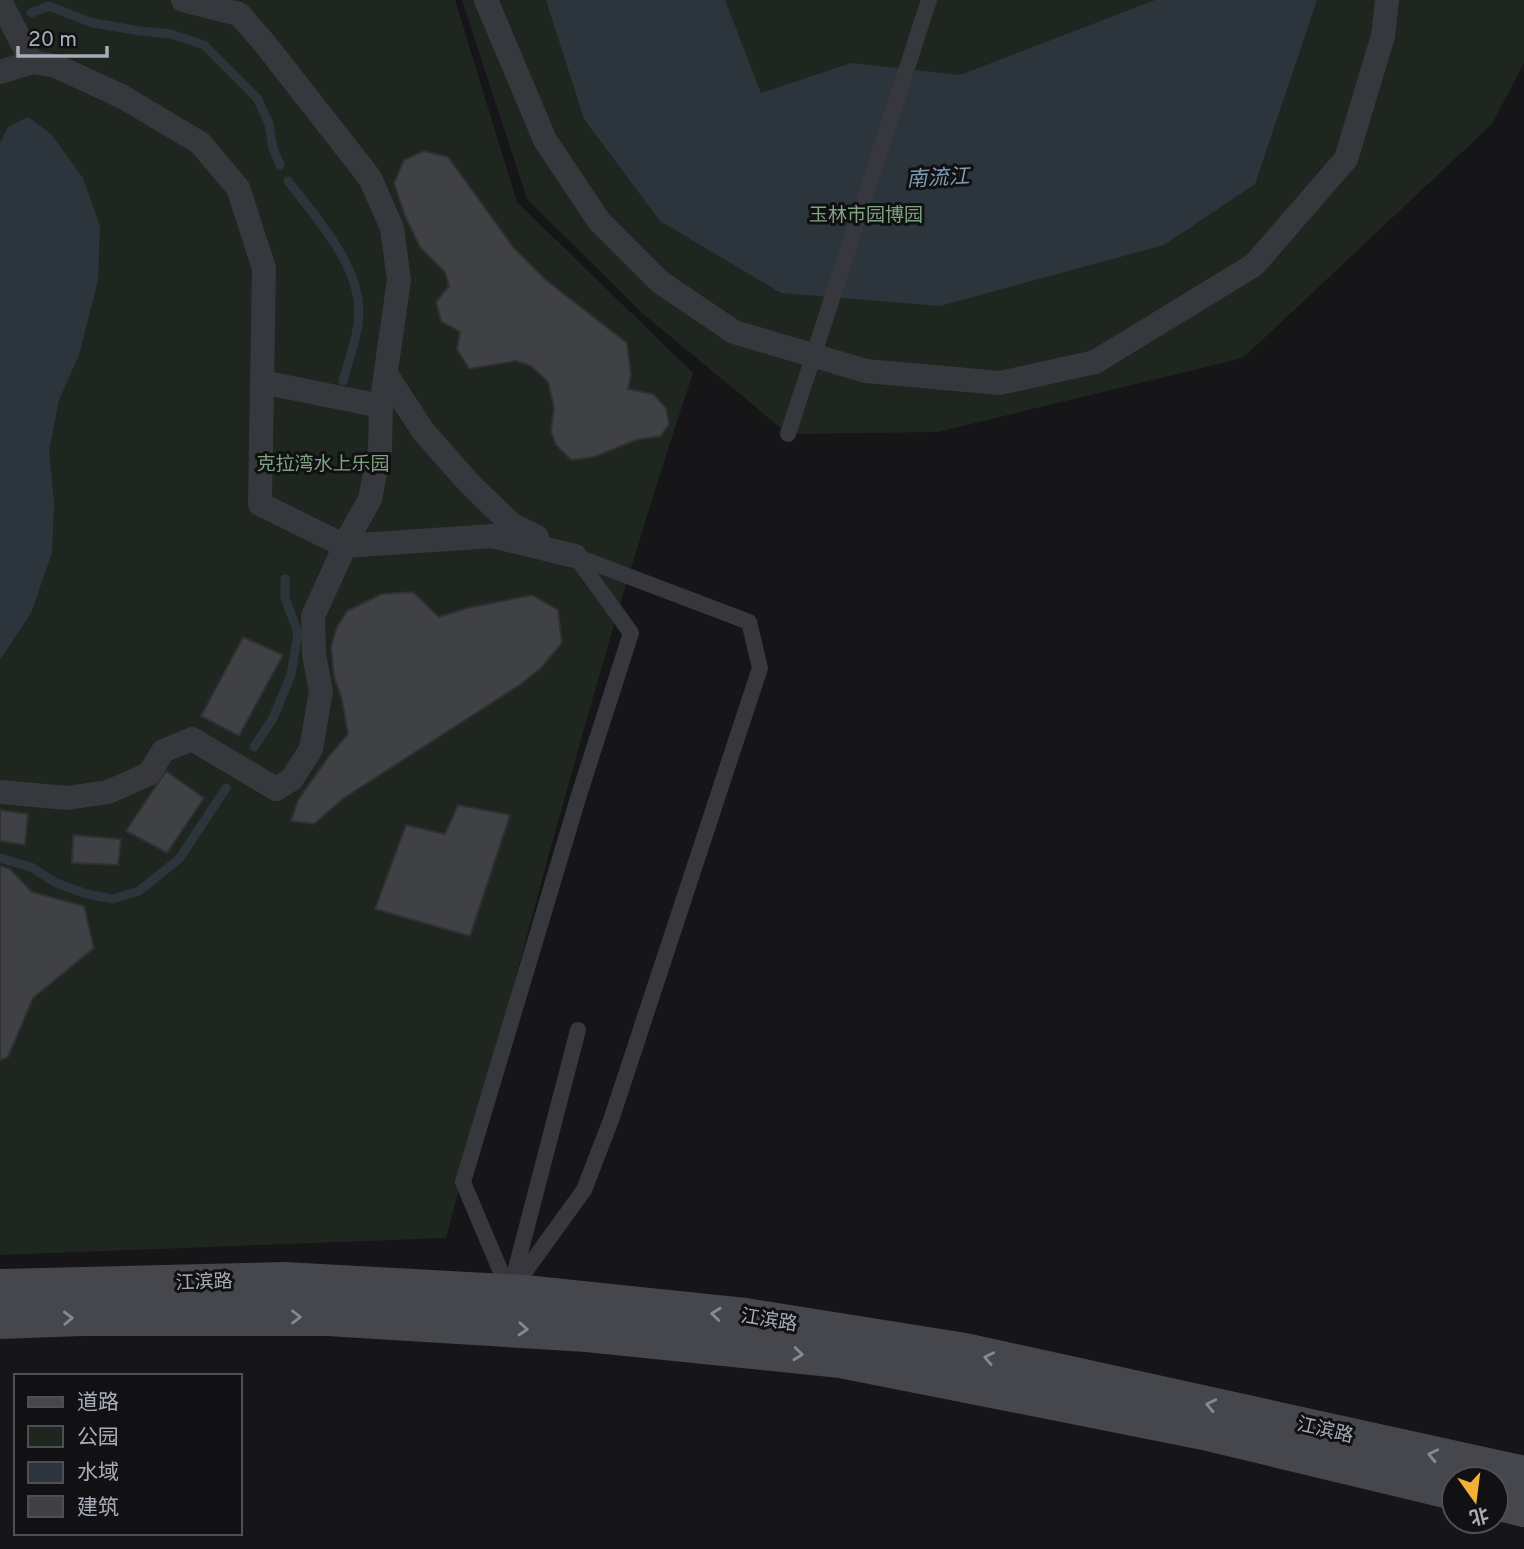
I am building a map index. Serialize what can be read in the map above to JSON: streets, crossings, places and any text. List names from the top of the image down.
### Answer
{
  "streets": {
    "main road": ["江滨路"]
  },
  "water": ["南流江"],
  "parks": ["玉林市园博园", "克拉湾水上乐园"],
  "legend": [
    "道路",
    "公园",
    "水域",
    "建筑"
  ],
  "scale_bar": "20 m",
  "north": "bottom"
}
